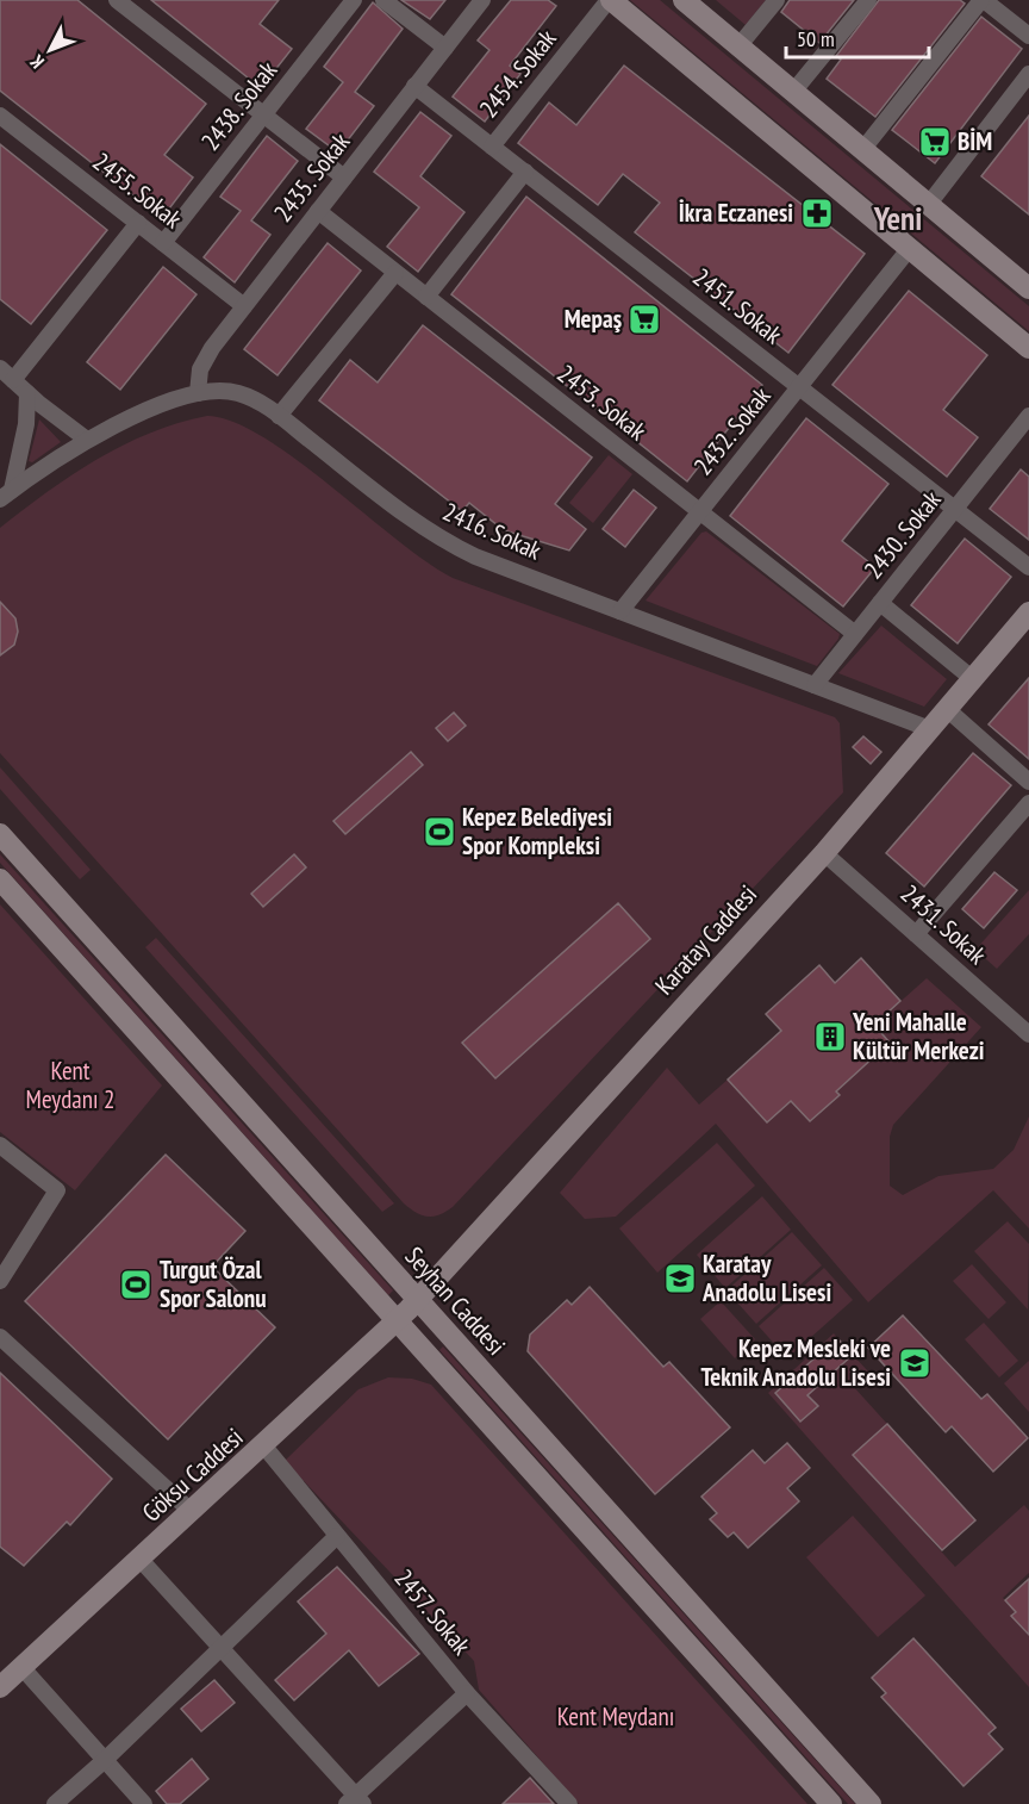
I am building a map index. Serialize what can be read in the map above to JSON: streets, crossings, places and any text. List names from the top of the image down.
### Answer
{
  "streets": {
    "street": [
      "2454. Sokak",
      "2438. Sokak",
      "2435. Sokak",
      "2455. Sokak",
      "2451. Sokak",
      "2453. Sokak",
      "2432. Sokak",
      "2416. Sokak",
      "2430. Sokak",
      "2431. Sokak",
      "Karatay Caddesi",
      "Seyhan Caddesi",
      "Göksu Caddesi",
      "2457. Sokak"
    ]
  },
  "crossings": [
    ["2454. Sokak", "2451. Sokak"],
    ["2438. Sokak", "2455. Sokak"],
    ["2435. Sokak", "2455. Sokak"],
    ["2435. Sokak", "2451. Sokak"],
    ["2435. Sokak", "2453. Sokak"],
    ["2435. Sokak", "2416. Sokak"],
    ["2451. Sokak", "2432. Sokak"],
    ["2451. Sokak", "2430. Sokak"],
    ["2453. Sokak", "2432. Sokak"],
    ["2453. Sokak", "2430. Sokak"],
    ["2432. Sokak", "2416. Sokak"],
    ["2416. Sokak", "2430. Sokak"],
    ["2416. Sokak", "Karatay Caddesi"],
    ["2431. Sokak", "Karatay Caddesi"],
    ["Karatay Caddesi", "Seyhan Caddesi"],
    ["Karatay Caddesi", "Göksu Caddesi"],
    ["Seyhan Caddesi", "Göksu Caddesi"],
    ["Göksu Caddesi", "2457. Sokak"]
  ],
  "districts": ["Yeni"],
  "parks": ["Kent Meydanı 2", "Kent Meydanı"],
  "places": {
    "supermarket": ["BİM", "Mepaş"],
    "pharmacy": ["İkra Eczanesi"],
    "sports": ["Kepez Belediyesi Spor Kompleksi", "Turgut Özal Spor Salonu"],
    "building": ["Yeni Mahalle Kültür Merkezi"],
    "school or university": ["Karatay Anadolu Lisesi", "Kepez Mesleki ve Teknik Anadolu Lisesi"]
  },
  "scale_bar": "50 m",
  "north": "bottom left"
}
